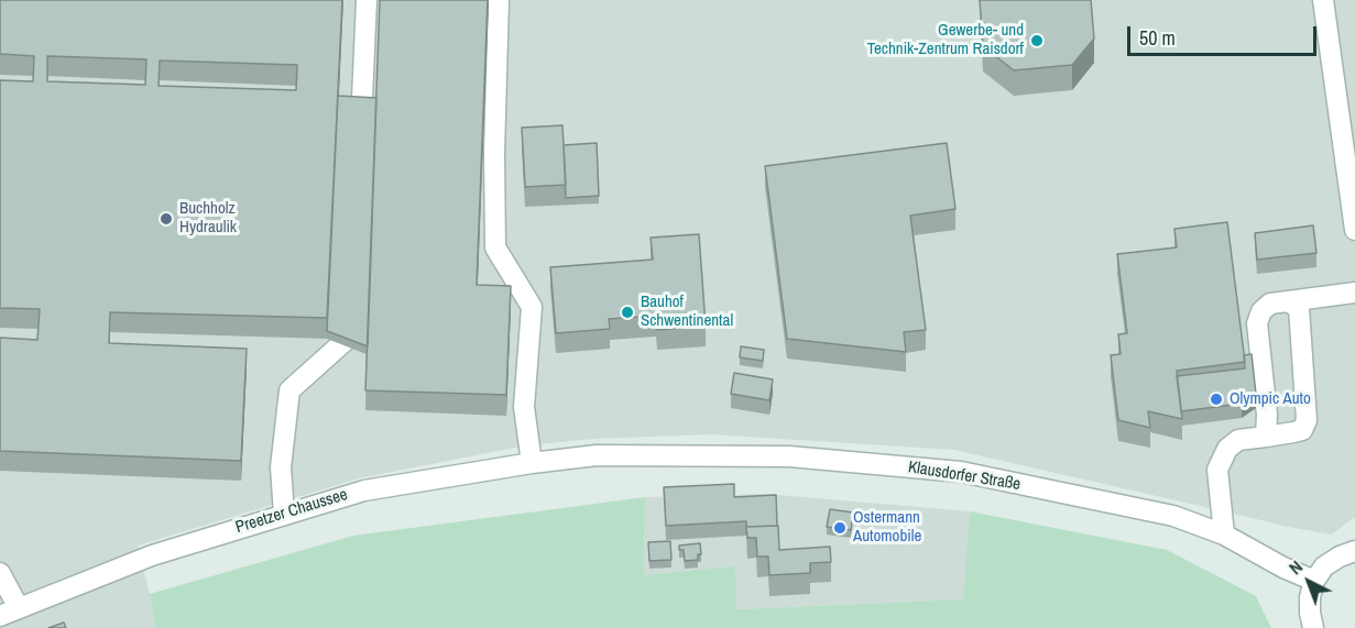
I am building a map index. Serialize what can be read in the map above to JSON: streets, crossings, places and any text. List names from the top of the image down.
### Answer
{
  "streets": {
    "street": ["Klausdorfer Straße", "Preetzer Chaussee"]
  },
  "crossings": [
    ["Klausdorfer Straße", "Preetzer Chaussee"]
  ],
  "places": [
    "Gewerbe- und Technik-Zentrum Raisdorf",
    "Buchholz Hydraulik",
    "Bauhof Schwentinental",
    "Olympic Auto",
    "Ostermann Automobile"
  ],
  "scale_bar": "50 m",
  "north": "top left"
}
